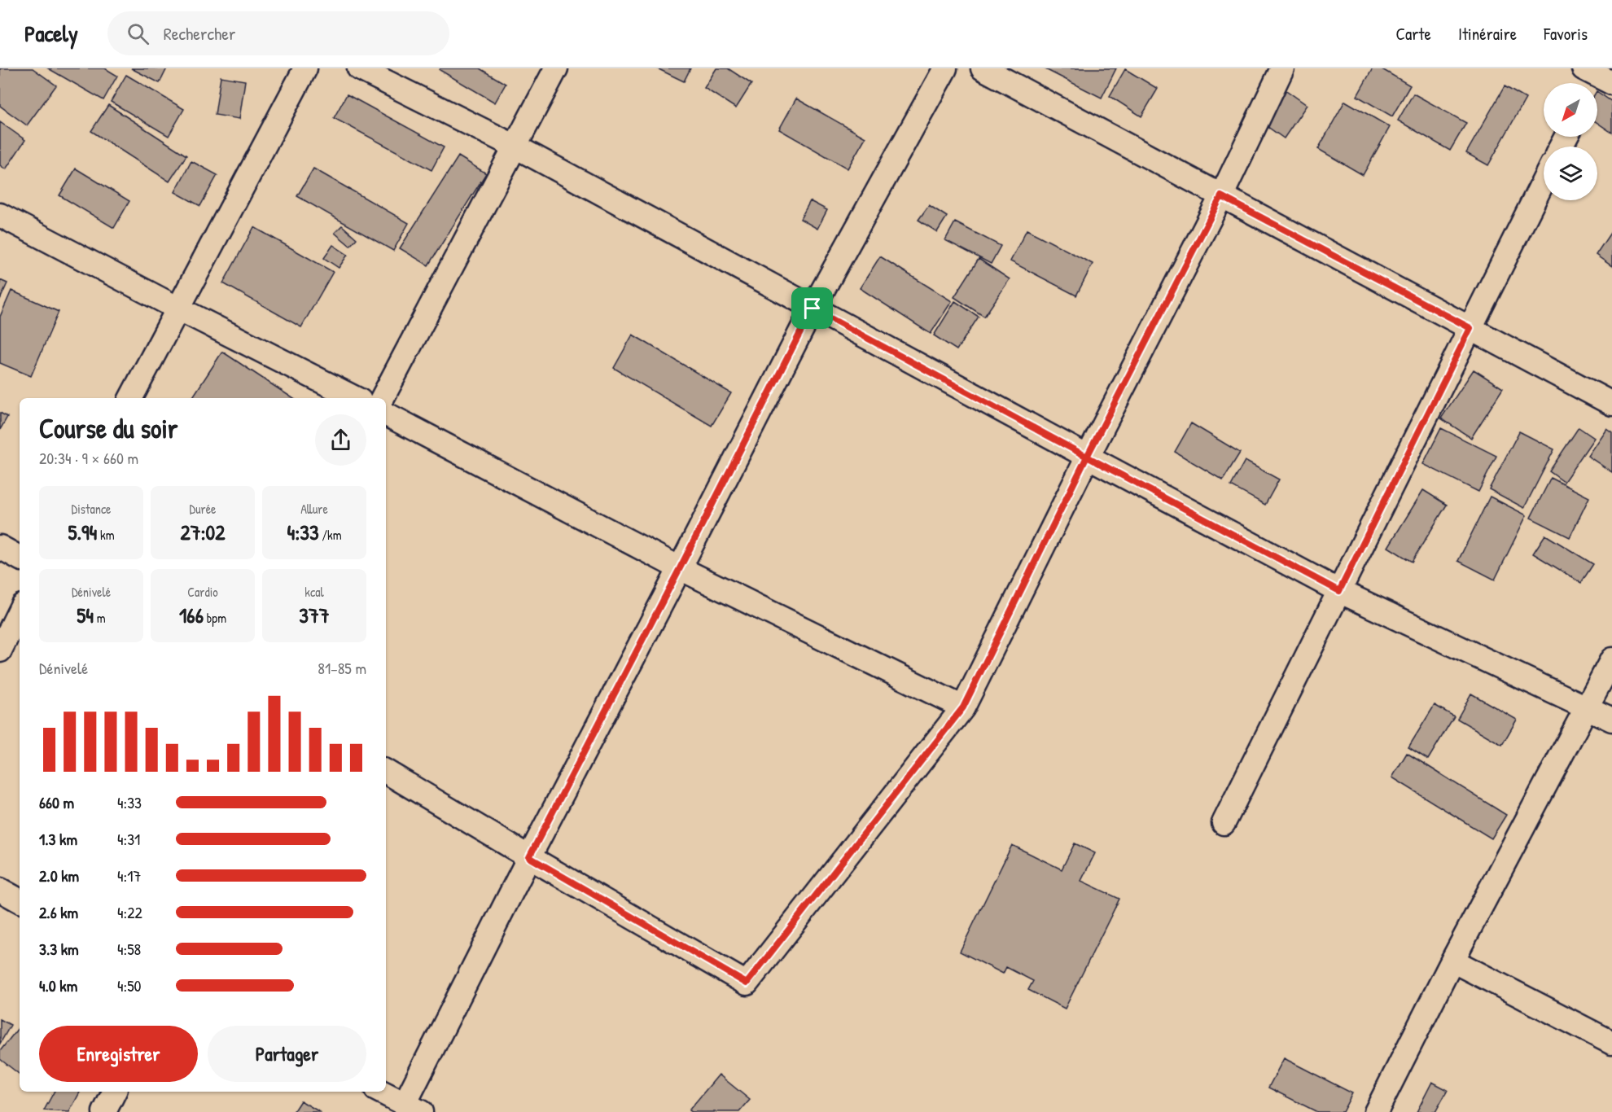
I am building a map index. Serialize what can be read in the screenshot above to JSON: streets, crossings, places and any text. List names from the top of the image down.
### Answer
{
  "north": "bottom left",
  "page": {
    "header": "Pacely",
    "search": "Rechercher",
    "nav": ["Carte", "Itinéraire", "Favoris"],
    "heading": ["Course du soir", "20:34 · 9 × 660 m"],
    "stats": [
      ["Distance", "5.94 km"],
      ["Durée", "27:02"],
      ["Allure", "4:33 /km"],
      ["Dénivelé", "54 m"],
      ["Cardio", "166 bpm"],
      ["kcal", "377"]
    ],
    "chart": ["Dénivelé", "81–85 m"],
    "list": [
      {
        "name": "660 m",
        "note": "4:33"
      },
      {
        "name": "1.3 km",
        "note": "4:31"
      },
      {
        "name": "2.0 km",
        "note": "4:17"
      },
      {
        "name": "2.6 km",
        "note": "4:22"
      },
      {
        "name": "3.3 km",
        "note": "4:58"
      },
      {
        "name": "4.0 km",
        "note": "4:50"
      }
    ],
    "buttons": ["Enregistrer", "Partager"]
  }
}
